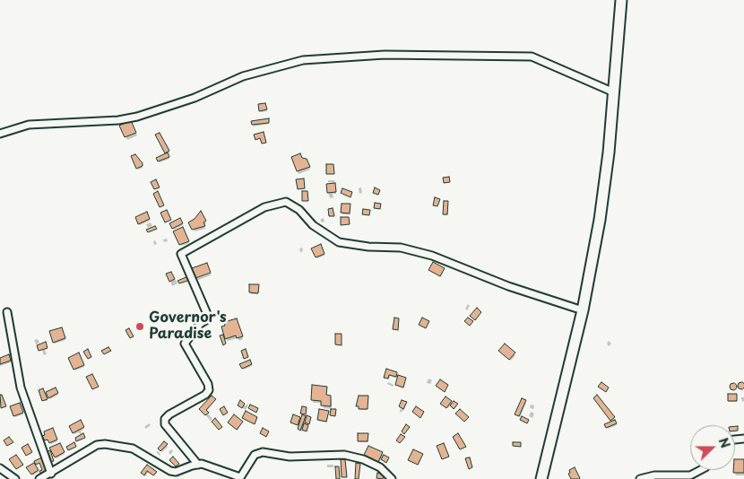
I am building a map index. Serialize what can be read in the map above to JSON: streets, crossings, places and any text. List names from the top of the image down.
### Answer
{
  "places": ["Governor's Paradise"],
  "north": "right"
}
